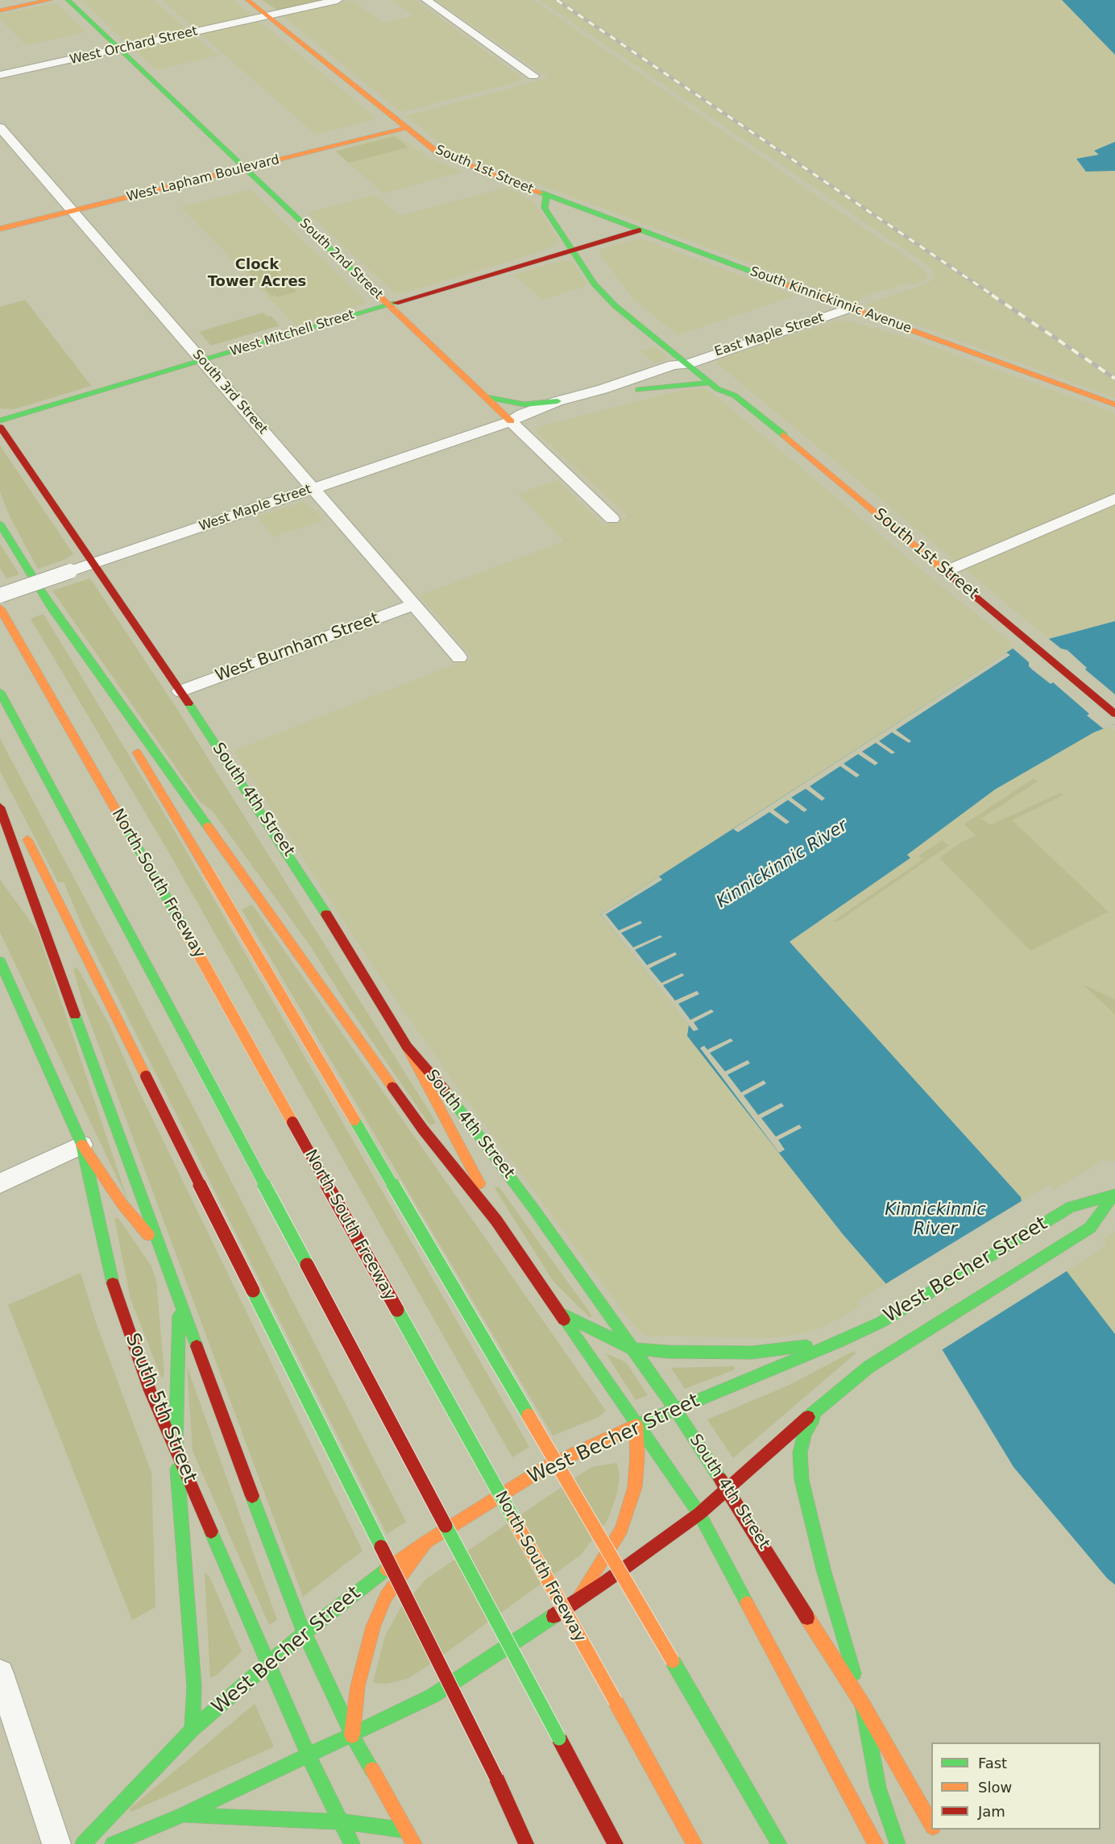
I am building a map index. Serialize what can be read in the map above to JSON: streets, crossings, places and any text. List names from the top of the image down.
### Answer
{
  "streets": {
    "main road": [
      "South 1st Street",
      "West Lapham Boulevard",
      "South 2nd Street",
      "South Kinnickinnic Avenue",
      "West Mitchell Street",
      "South 4th Street",
      "North-South Freeway",
      "West Becher Street",
      "South 5th Street"
    ],
    "street": [
      "West Orchard Street",
      "East Maple Street",
      "South 3rd Street",
      "West Maple Street",
      "West Burnham Street"
    ]
  },
  "crossings": [
    ["West Orchard Street", "South 1st Street"],
    ["West Orchard Street", "South 2nd Street"],
    ["South 1st Street", "West Lapham Boulevard"],
    ["South 1st Street", "South Kinnickinnic Avenue"],
    ["South 1st Street", "West Mitchell Street"],
    ["South 1st Street", "East Maple Street"],
    ["South 1st Street", "West Maple Street"],
    ["West Lapham Boulevard", "South 2nd Street"],
    ["West Lapham Boulevard", "South 3rd Street"],
    ["South 2nd Street", "West Mitchell Street"],
    ["South 2nd Street", "West Maple Street"],
    ["South Kinnickinnic Avenue", "West Mitchell Street"],
    ["South Kinnickinnic Avenue", "East Maple Street"],
    ["West Mitchell Street", "South 3rd Street"],
    ["East Maple Street", "West Maple Street"],
    ["South 3rd Street", "West Maple Street"],
    ["South 3rd Street", "West Burnham Street"],
    ["West Maple Street", "South 4th Street"],
    ["West Burnham Street", "South 4th Street"],
    ["South 4th Street", "West Becher Street"],
    ["West Becher Street", "South 5th Street"]
  ],
  "districts": ["Clock Tower Acres"],
  "water": ["Kinnickinnic River"],
  "legend": ["Fast", "Slow", "Jam"]
}
